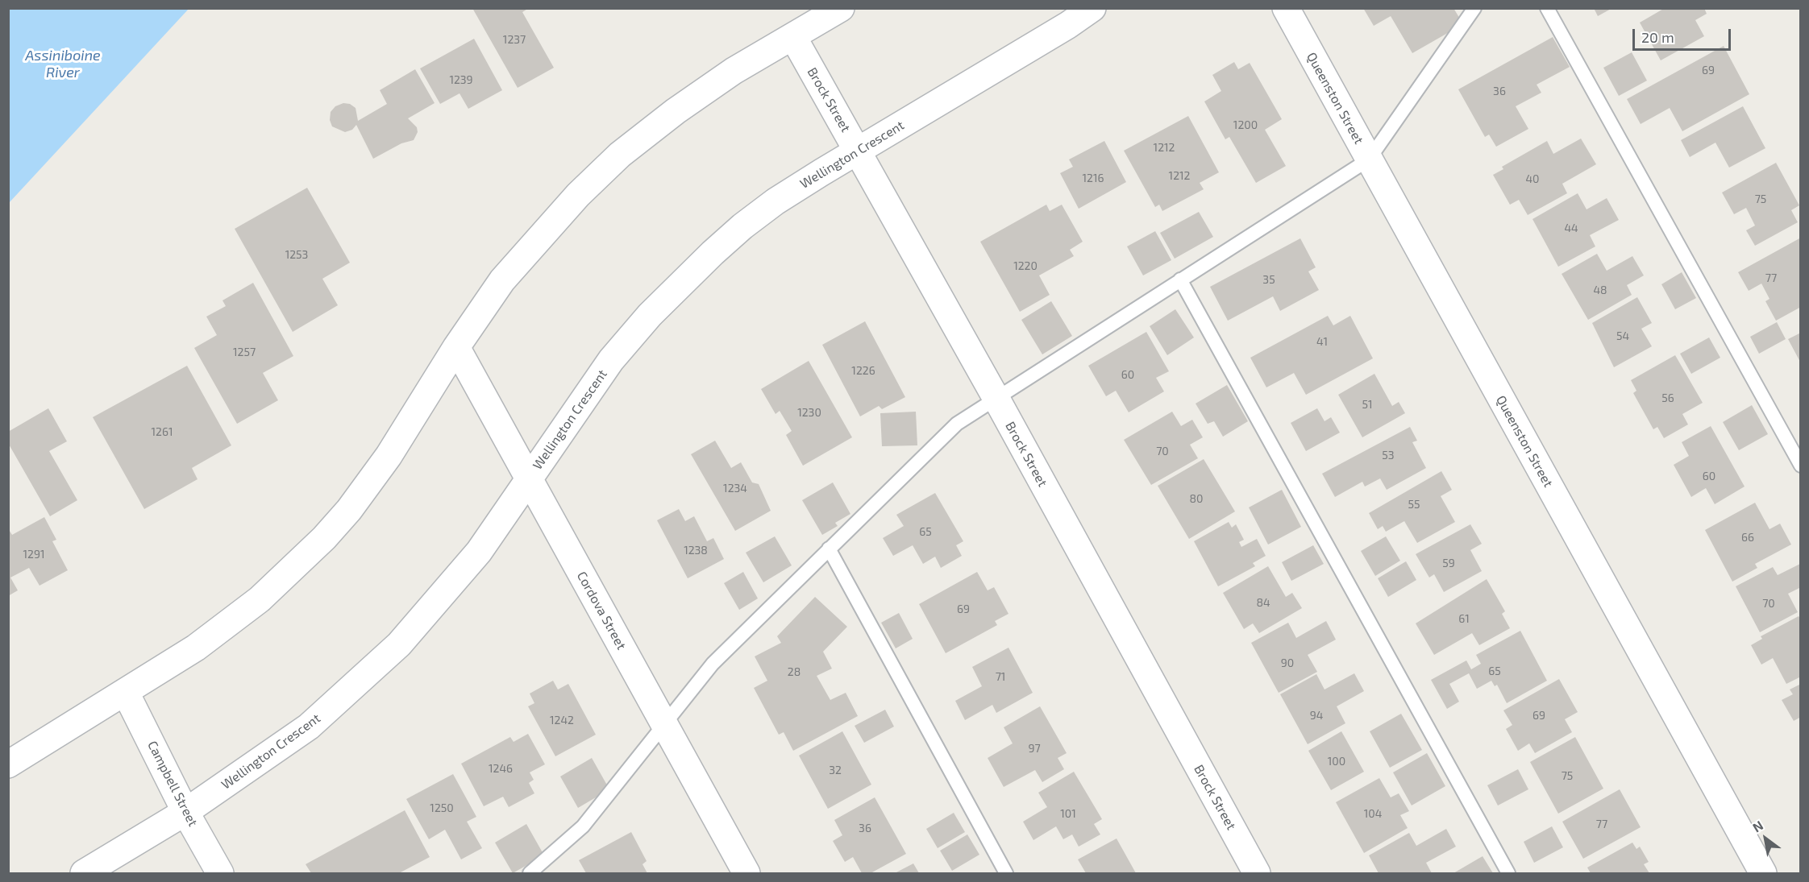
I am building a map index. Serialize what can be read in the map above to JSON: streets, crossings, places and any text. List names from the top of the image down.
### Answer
{
  "streets": {
    "street": [
      "Queenston Street",
      "Brock Street",
      "Wellington Crescent",
      "Cordova Street",
      "Campbell Street"
    ]
  },
  "crossings": [
    ["Brock Street", "Wellington Crescent"],
    ["Wellington Crescent", "Cordova Street"],
    ["Wellington Crescent", "Campbell Street"]
  ],
  "water": ["Assiniboine River"],
  "house_numbers": [
    "1237",
    "69",
    "1239",
    "36",
    "1200",
    "1212",
    "1212",
    "1216",
    "40",
    "75",
    "44",
    "1253",
    "1220",
    "77",
    "35",
    "48",
    "54",
    "41",
    "1257",
    "1226",
    "60",
    "56",
    "51",
    "1230",
    "1261",
    "70",
    "53",
    "60",
    "1234",
    "80",
    "55",
    "65",
    "66",
    "1238",
    "1291",
    "59",
    "84",
    "70",
    "69",
    "61",
    "90",
    "65",
    "28",
    "71",
    "94",
    "69",
    "1242",
    "97",
    "100",
    "1246",
    "32",
    "75",
    "1250",
    "101",
    "104",
    "77",
    "36"
  ],
  "scale_bar": "20 m",
  "north": "top left"
}
